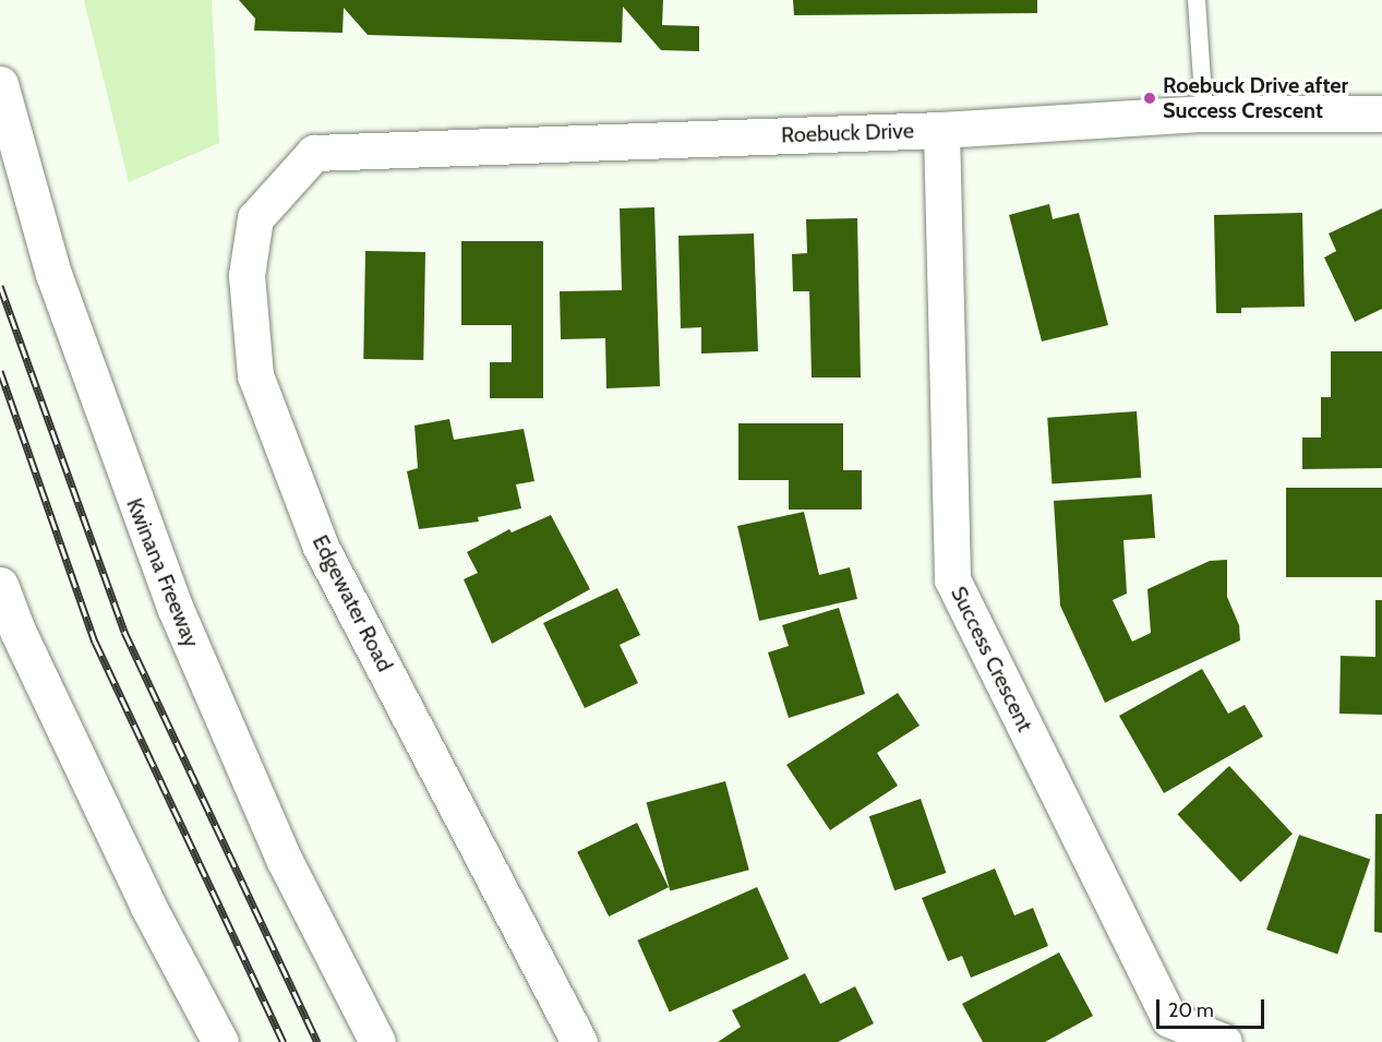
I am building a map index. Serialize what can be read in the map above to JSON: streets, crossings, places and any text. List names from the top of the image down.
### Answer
{
  "streets": {
    "main road": [
      "Roebuck Drive",
      "Kwinana Freeway",
      "Edgewater Road",
      "Success Crescent"
    ]
  },
  "crossings": [
    ["Roebuck Drive", "Edgewater Road"],
    ["Roebuck Drive", "Success Crescent"]
  ],
  "places": ["Roebuck Drive after Success Crescent"],
  "scale_bar": "20 m"
}
